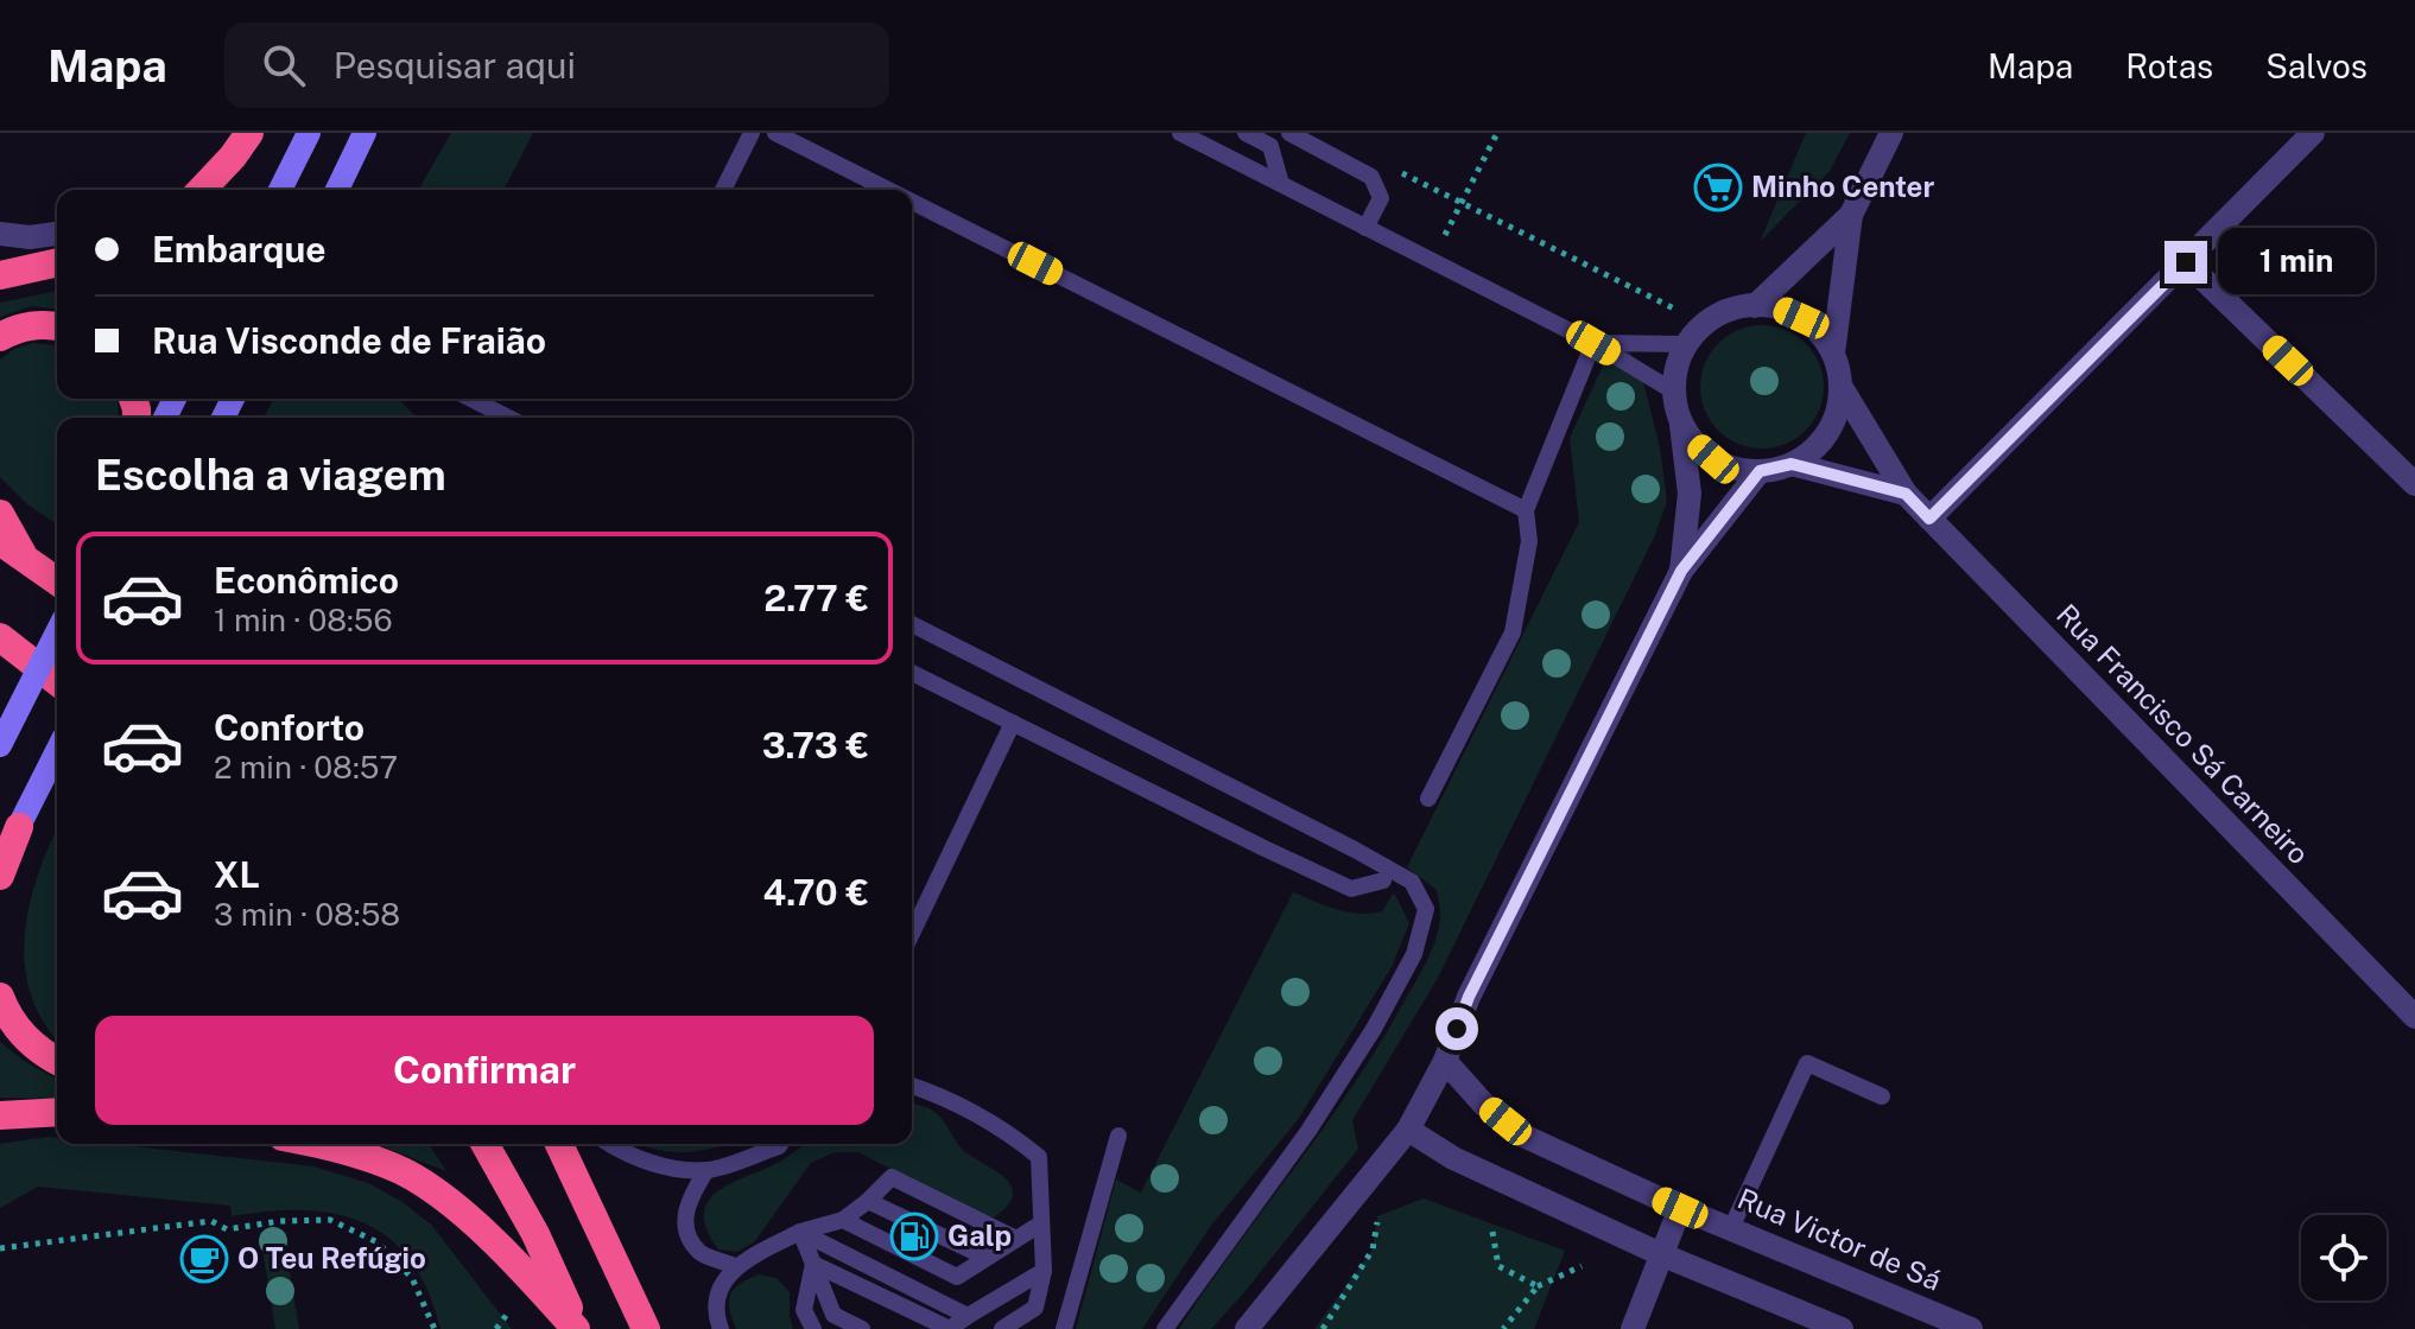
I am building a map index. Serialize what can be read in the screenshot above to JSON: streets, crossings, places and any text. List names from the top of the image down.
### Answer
{
  "streets": {
    "street": ["Rua Francisco Sá Carneiro", "Rua Victor de Sá"]
  },
  "places": {
    "supermarket": ["Minho Center"],
    "fuel station": ["Galp"],
    "cafe": ["O Teu Refúgio"]
  },
  "page": {
    "header": "Mapa",
    "search": "Pesquisar aqui",
    "nav": ["Mapa", "Rotas", "Salvos"],
    "banner": ["Embarque", "Rua Visconde de Fraião"],
    "bubble": "1 min",
    "heading": "Escolha a viagem",
    "list": [
      {
        "name": "Econômico",
        "note": "1 min · 08:56",
        "value": "2.77 €"
      },
      {
        "name": "Conforto",
        "note": "2 min · 08:57",
        "value": "3.73 €"
      },
      {
        "name": "XL",
        "note": "3 min · 08:58",
        "value": "4.70 €"
      }
    ],
    "buttons": "Confirmar"
  }
}
